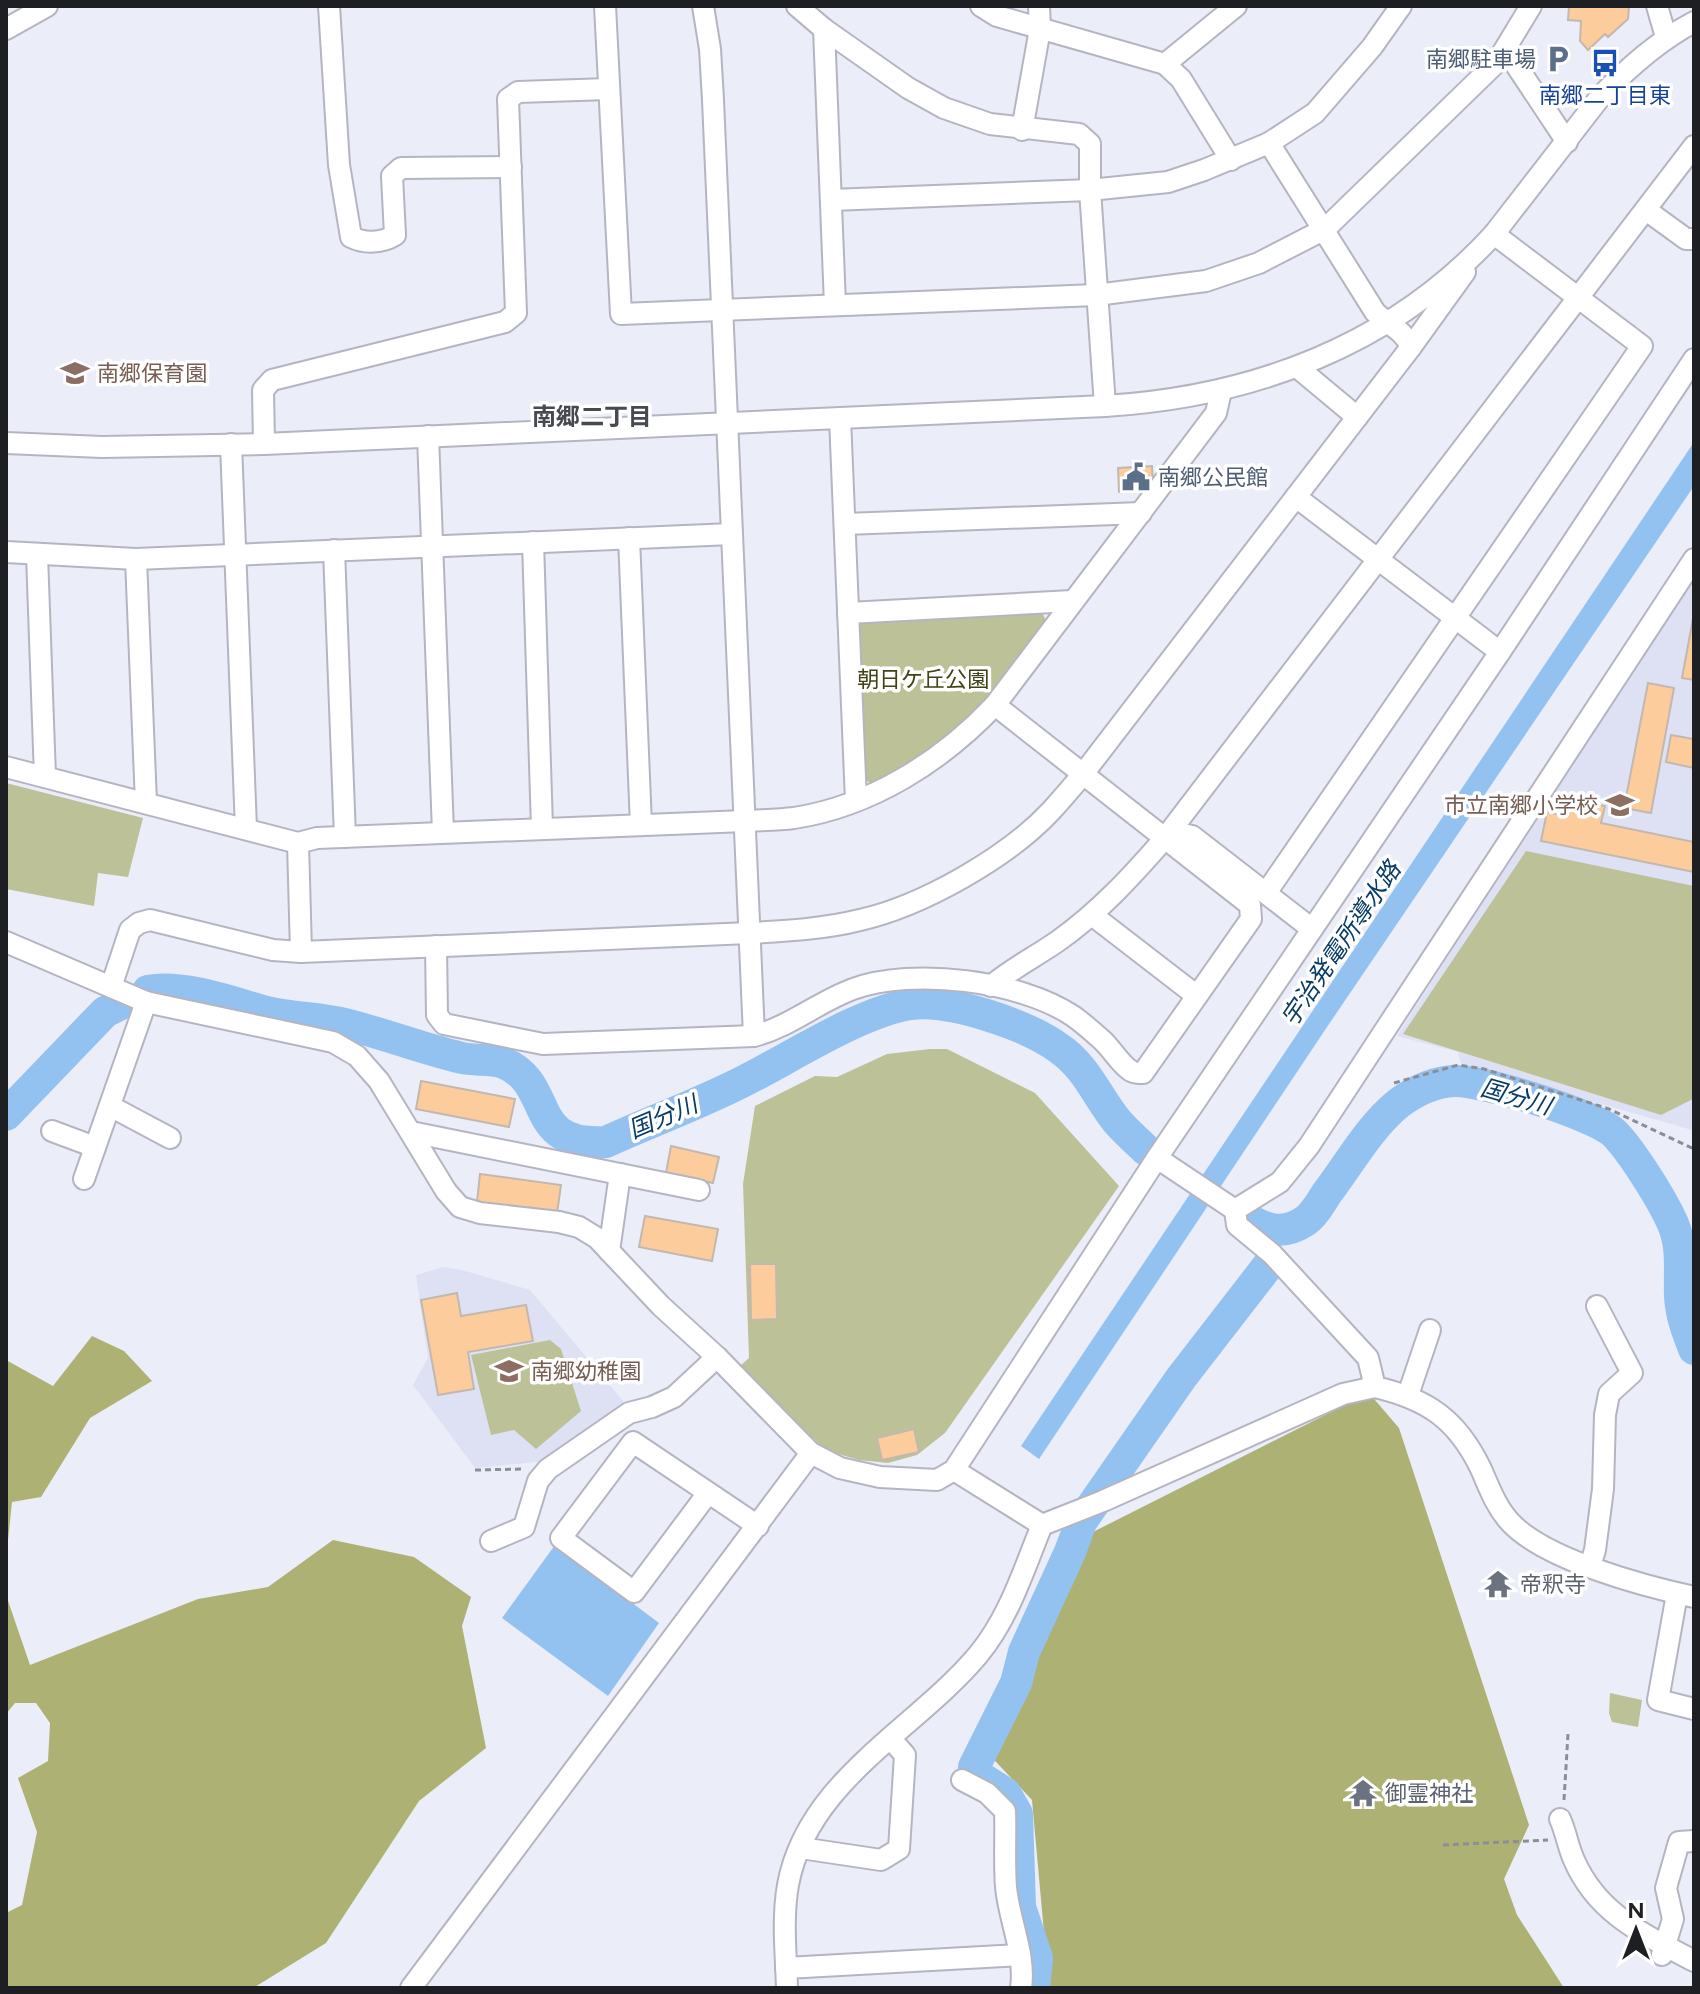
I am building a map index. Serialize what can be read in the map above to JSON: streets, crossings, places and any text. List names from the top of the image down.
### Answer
{
  "districts": ["南郷二丁目"],
  "water": ["宇治発電所導水路", "国分川"],
  "parks": ["朝日ケ丘公園"],
  "places": {
    "parking": ["南郷駐車場"],
    "bus stop": ["南郷二丁目東"],
    "school or university": ["南郷保育園", "市立南郷小学校", "南郷幼稚園"],
    "public building": ["南郷公民館"],
    "temple": ["帝釈寺", "御霊神社"]
  },
  "north": "top"
}
